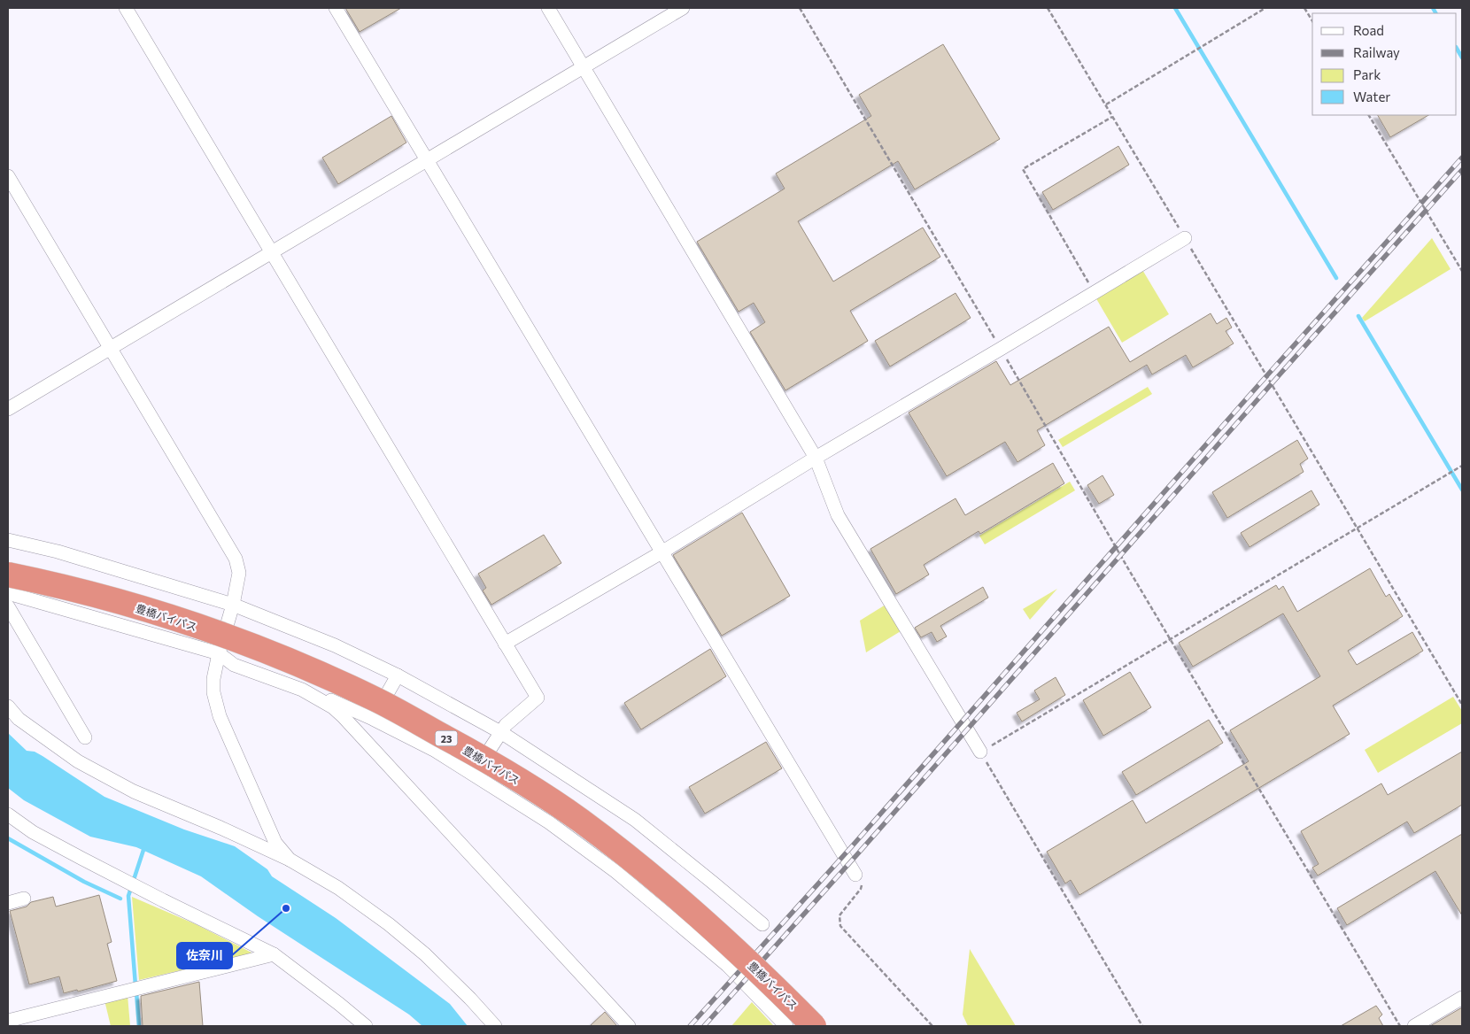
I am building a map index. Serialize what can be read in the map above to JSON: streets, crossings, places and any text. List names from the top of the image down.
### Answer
{
  "streets": {
    "highway": ["豊橋バイパス", "23"]
  },
  "places": ["佐奈川"],
  "legend": [
    "Road",
    "Railway",
    "Park",
    "Water"
  ]
}
